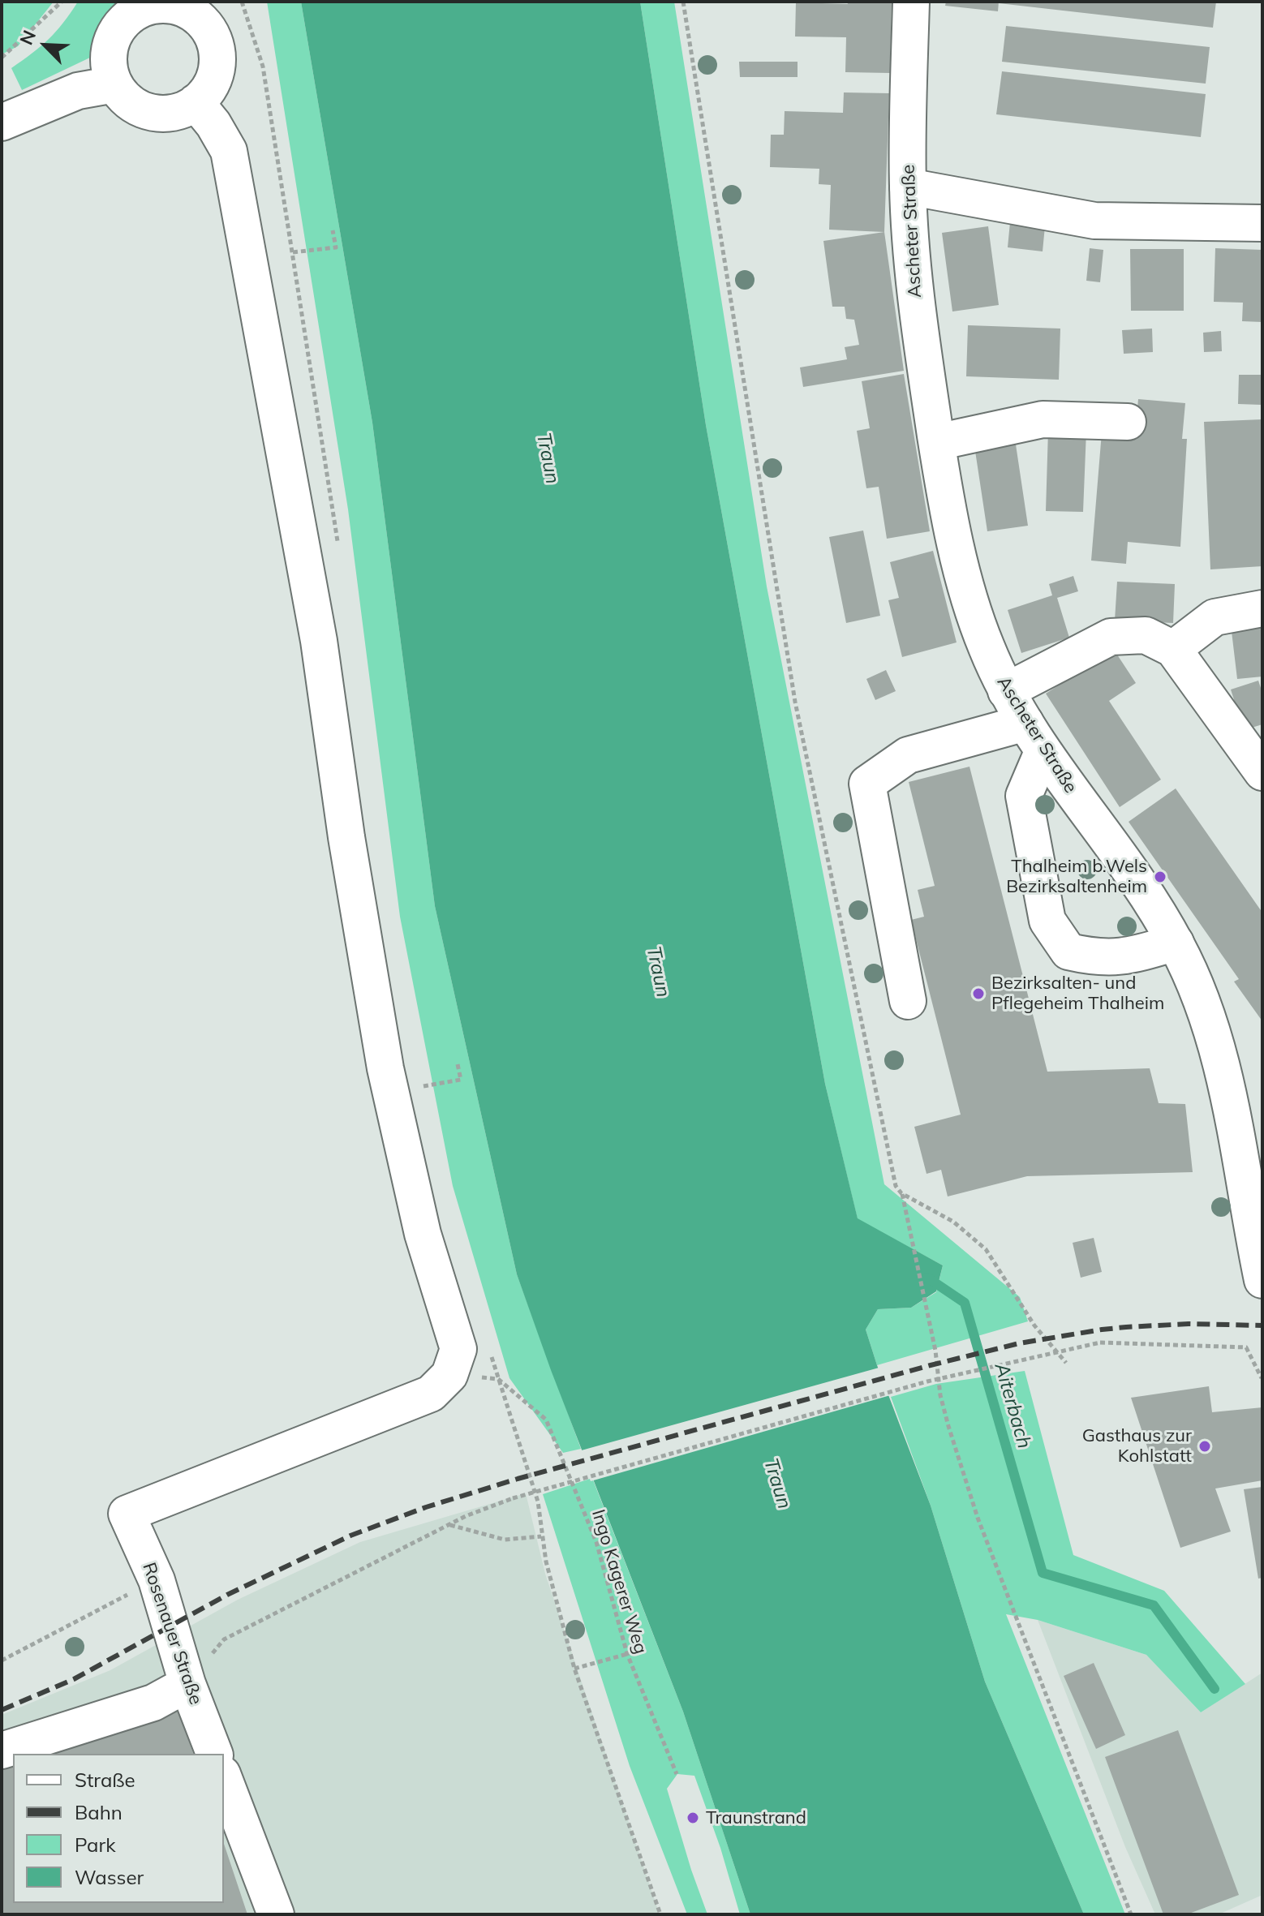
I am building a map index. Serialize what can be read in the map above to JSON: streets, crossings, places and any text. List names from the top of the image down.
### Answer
{
  "streets": {
    "street": ["Ascheter Straße", "Rosenauer Straße"],
    "path": ["Ingo Kagerer Weg"]
  },
  "water": ["Traun", "Aiterbach"],
  "places": [
    "Thalheim b.Wels Bezirksaltenheim",
    "Bezirksalten- und Pflegeheim Thalheim",
    "Gasthaus zur Kohlstatt",
    "Traunstrand"
  ],
  "legend": [
    "Straße",
    "Bahn",
    "Park",
    "Wasser"
  ],
  "north": "top left"
}
